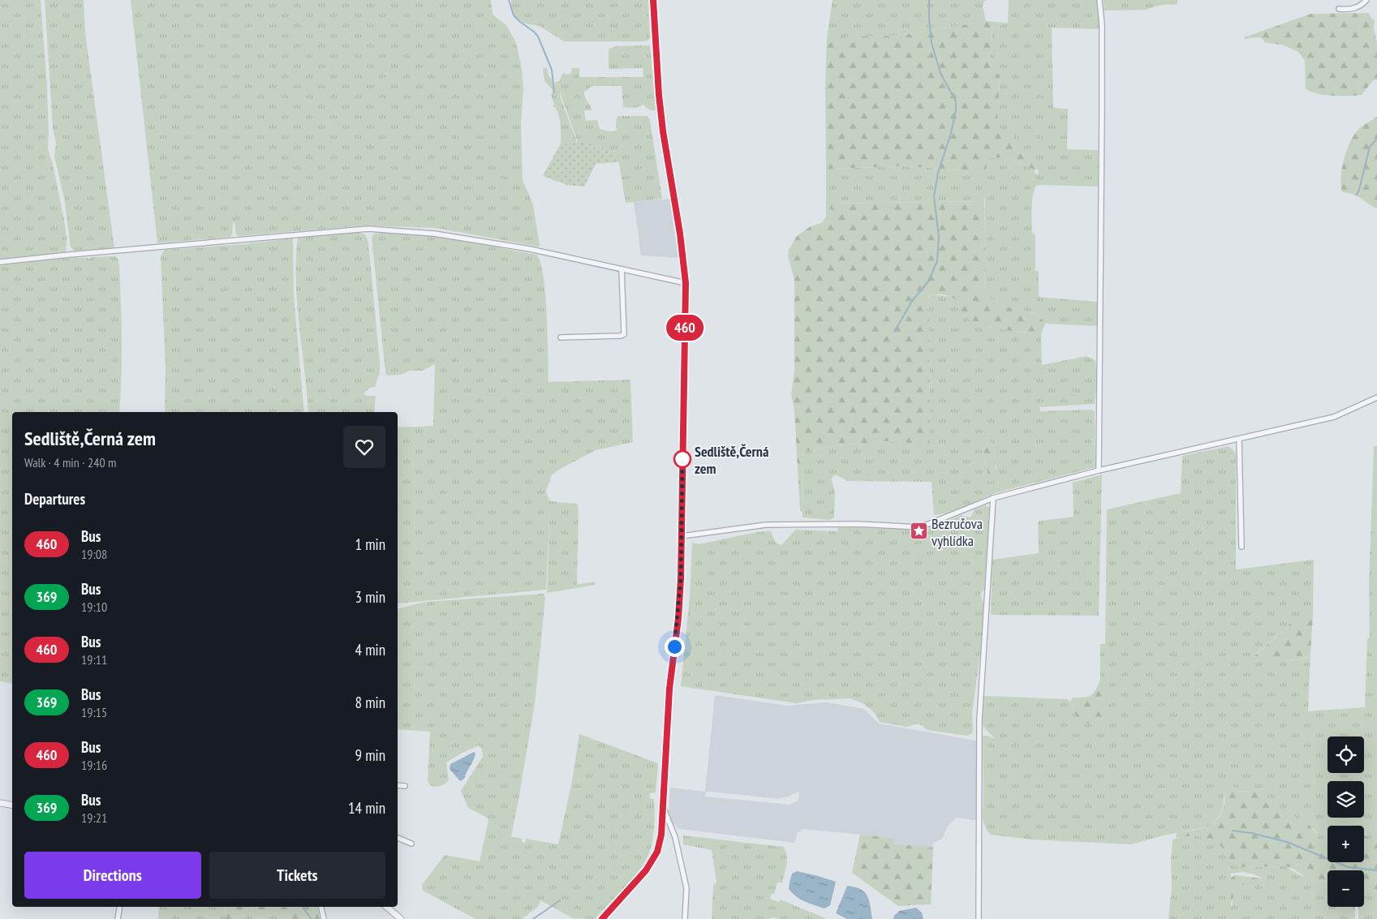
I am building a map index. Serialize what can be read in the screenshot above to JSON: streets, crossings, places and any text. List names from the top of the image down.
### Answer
{
  "places": {
    "other": ["Sedliště,Černá zem"],
    "place": ["Bezručova vyhlídka"]
  },
  "lines": ["bus line 460"],
  "page": {
    "on_map": "460",
    "heading": [
      ["Sedliště,Černá zem", "Walk · 4 min · 240 m"],
      "Departures"
    ],
    "list": [
      {
        "mark": "460",
        "name": "Bus",
        "note": "19:08",
        "value": "1 min"
      },
      {
        "mark": "369",
        "name": "Bus",
        "note": "19:10",
        "value": "3 min"
      },
      {
        "mark": "460",
        "name": "Bus",
        "note": "19:11",
        "value": "4 min"
      },
      {
        "mark": "369",
        "name": "Bus",
        "note": "19:15",
        "value": "8 min"
      },
      {
        "mark": "460",
        "name": "Bus",
        "note": "19:16",
        "value": "9 min"
      },
      {
        "mark": "369",
        "name": "Bus",
        "note": "19:21",
        "value": "14 min"
      }
    ],
    "map_buttons": ["+", "−"],
    "buttons": ["Directions", "Tickets"]
  }
}
